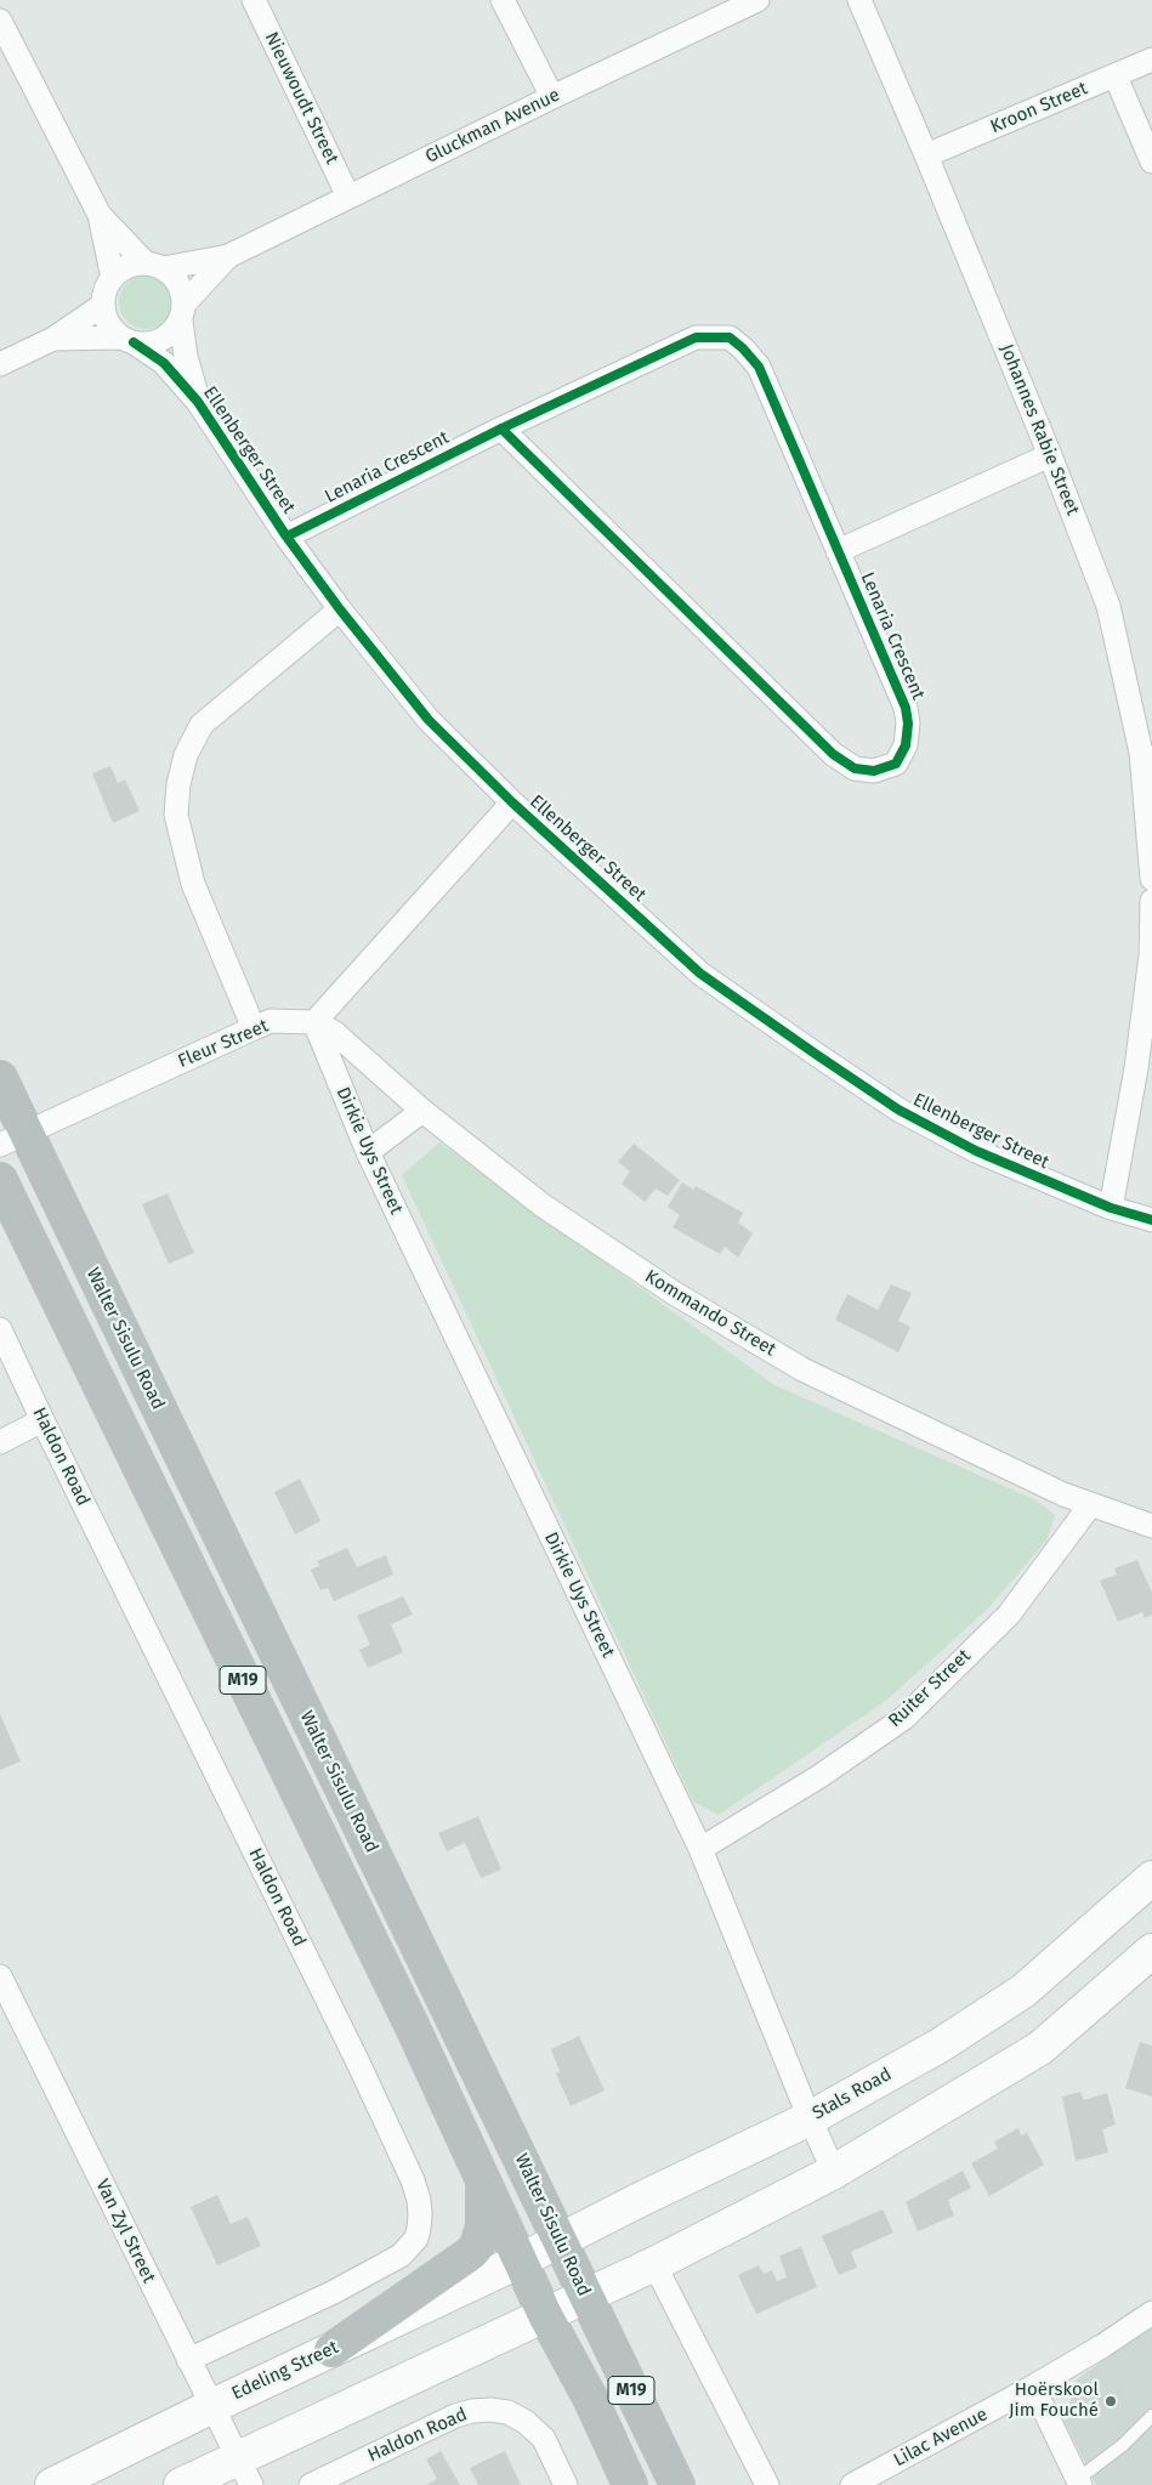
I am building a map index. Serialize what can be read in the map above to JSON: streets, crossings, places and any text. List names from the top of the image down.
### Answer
{
  "streets": {
    "highway": ["Walter Sisulu Road", "M19"],
    "street": [
      "Nieuwoudt Street",
      "Kroon Street",
      "Gluckman Avenue",
      "Johannes Rabie Street",
      "Ellenberger Street",
      "Lenaria Crescent",
      "Fleur Street",
      "Dirkie Uys Street",
      "Kommando Street",
      "Haldon Road",
      "Ruiter Street",
      "Stals Road",
      "Van Zyl Street",
      "Edeling Street",
      "Lilac Avenue"
    ]
  },
  "crossings": [
    ["Nieuwoudt Street", "Gluckman Avenue"],
    ["Kroon Street", "Johannes Rabie Street"],
    ["Gluckman Avenue", "Ellenberger Street"],
    ["Ellenberger Street", "Lenaria Crescent"],
    ["Fleur Street", "Dirkie Uys Street"],
    ["Fleur Street", "Kommando Street"],
    ["Fleur Street", "Walter Sisulu Road"],
    ["Dirkie Uys Street", "Kommando Street"],
    ["Dirkie Uys Street", "Ruiter Street"],
    ["Dirkie Uys Street", "Stals Road"],
    ["Kommando Street", "Ruiter Street"],
    ["Walter Sisulu Road", "Stals Road"],
    ["Haldon Road", "Van Zyl Street"],
    ["M19", "Stals Road"],
    ["M19", "Edeling Street"],
    ["Stals Road", "Edeling Street"],
    ["Van Zyl Street", "Edeling Street"]
  ],
  "places": ["Hoërskool Jim Fouché"]
}
